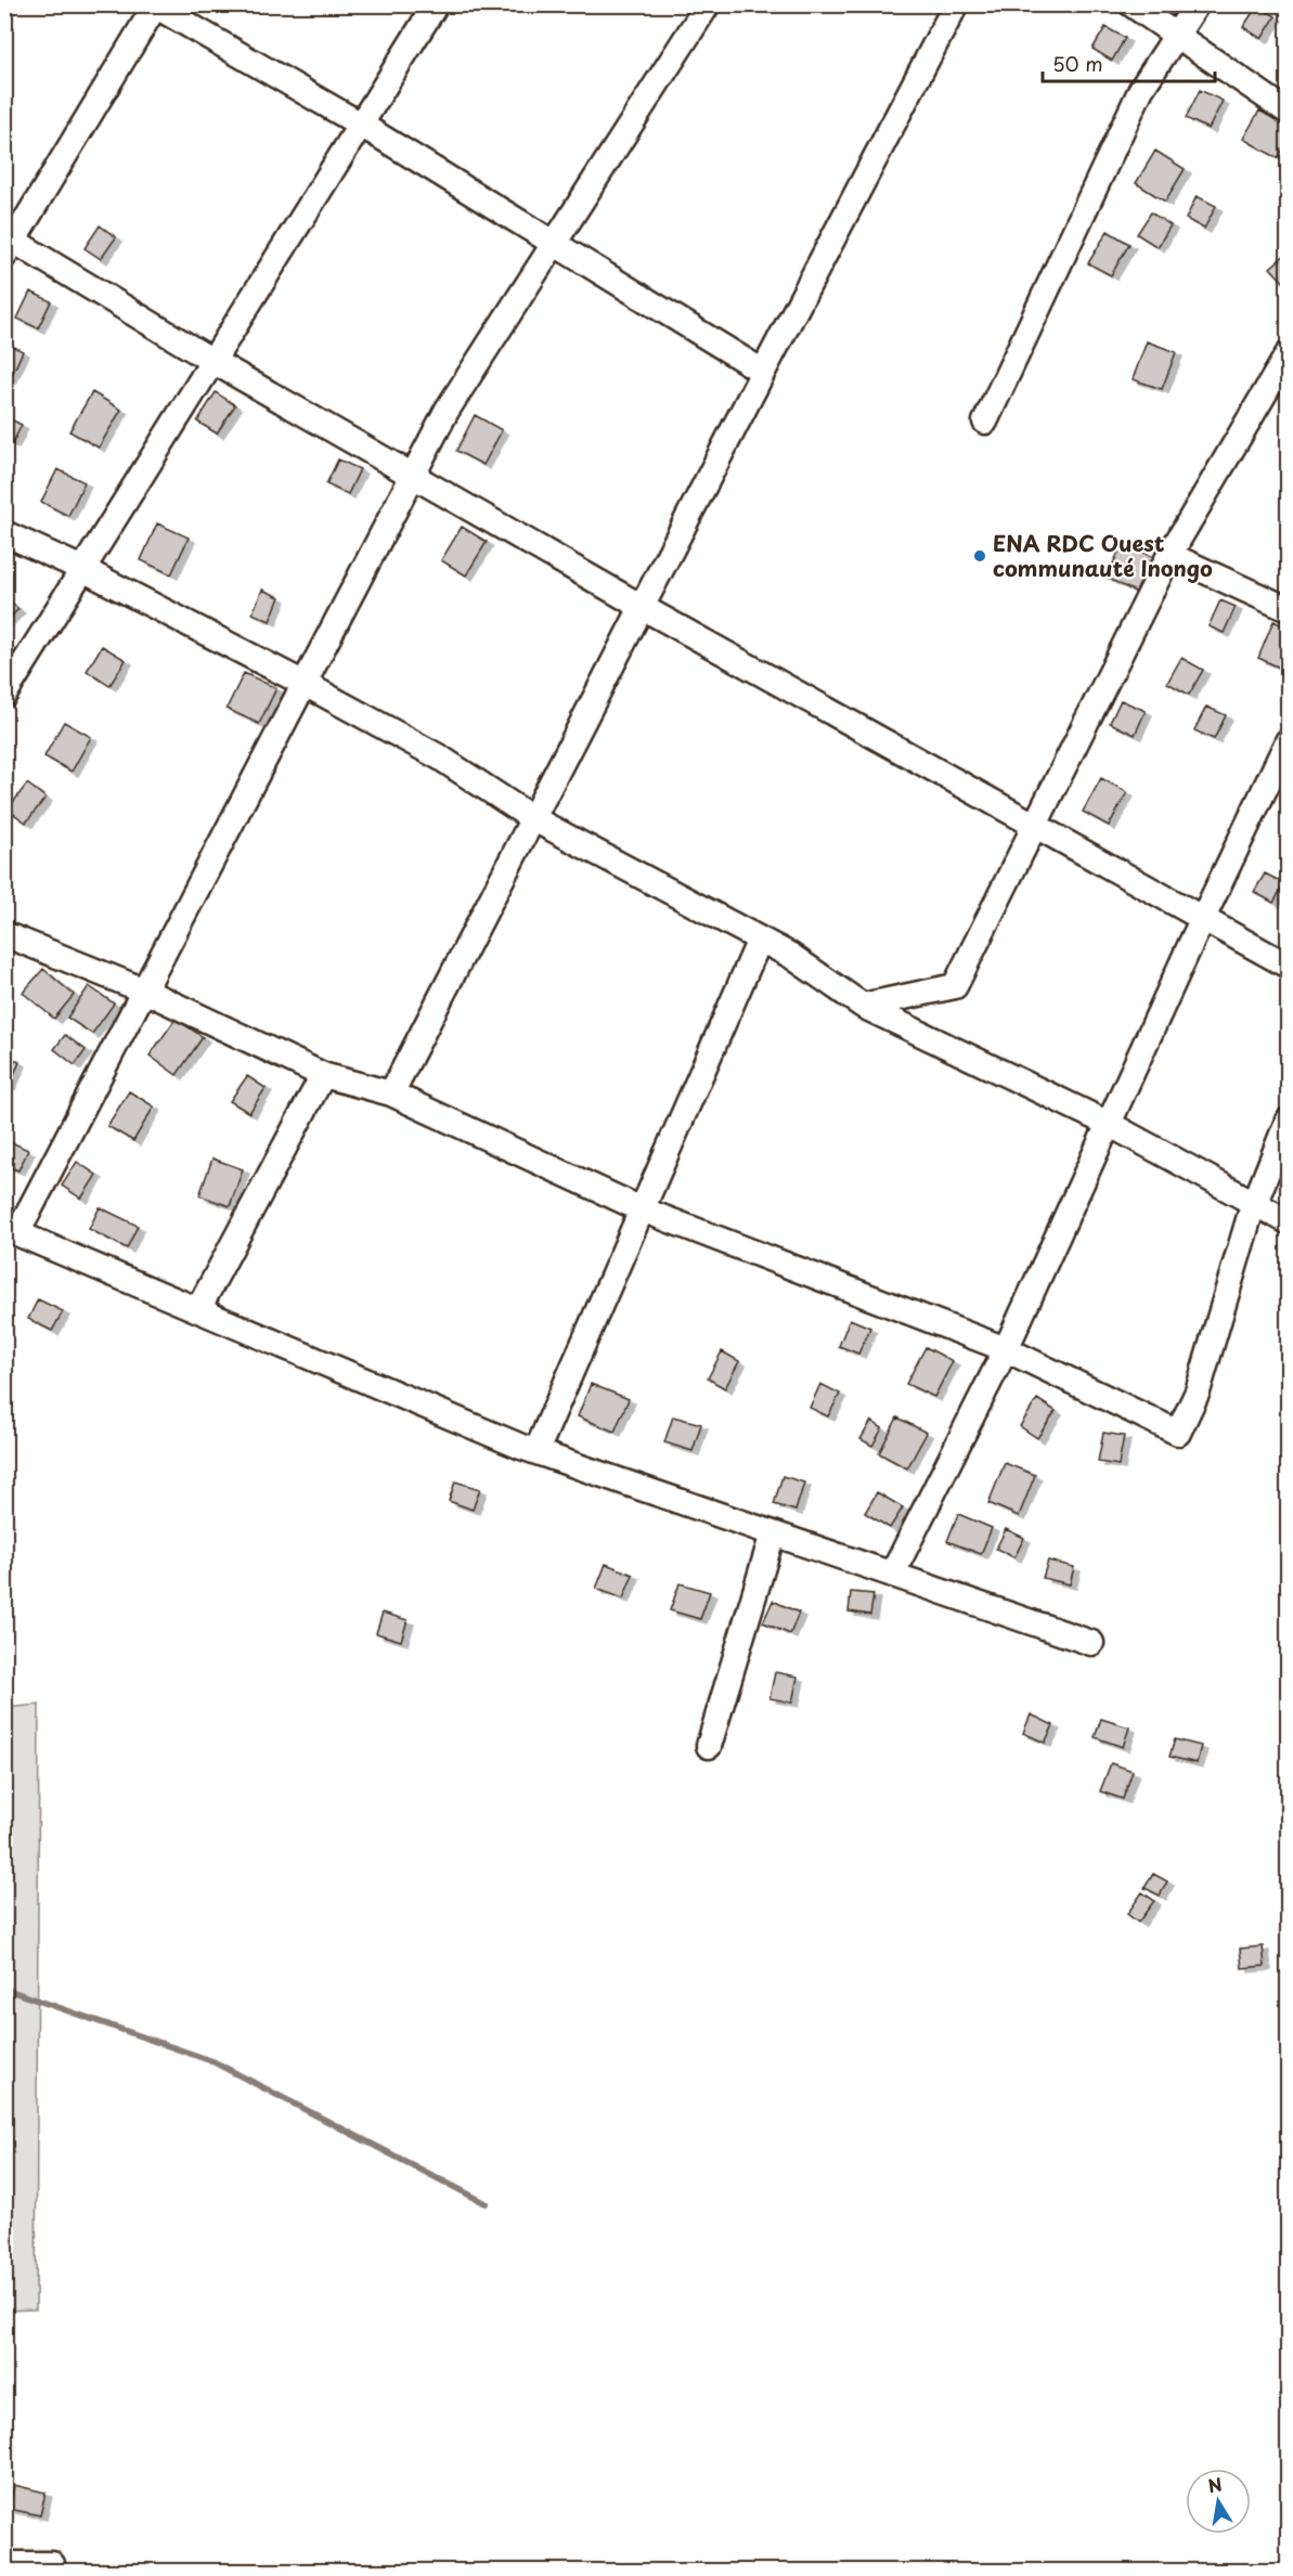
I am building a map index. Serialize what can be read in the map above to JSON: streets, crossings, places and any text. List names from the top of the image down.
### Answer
{
  "places": ["ENA RDC Ouest communauté Inongo"],
  "scale_bar": "50 m",
  "north": "top"
}
